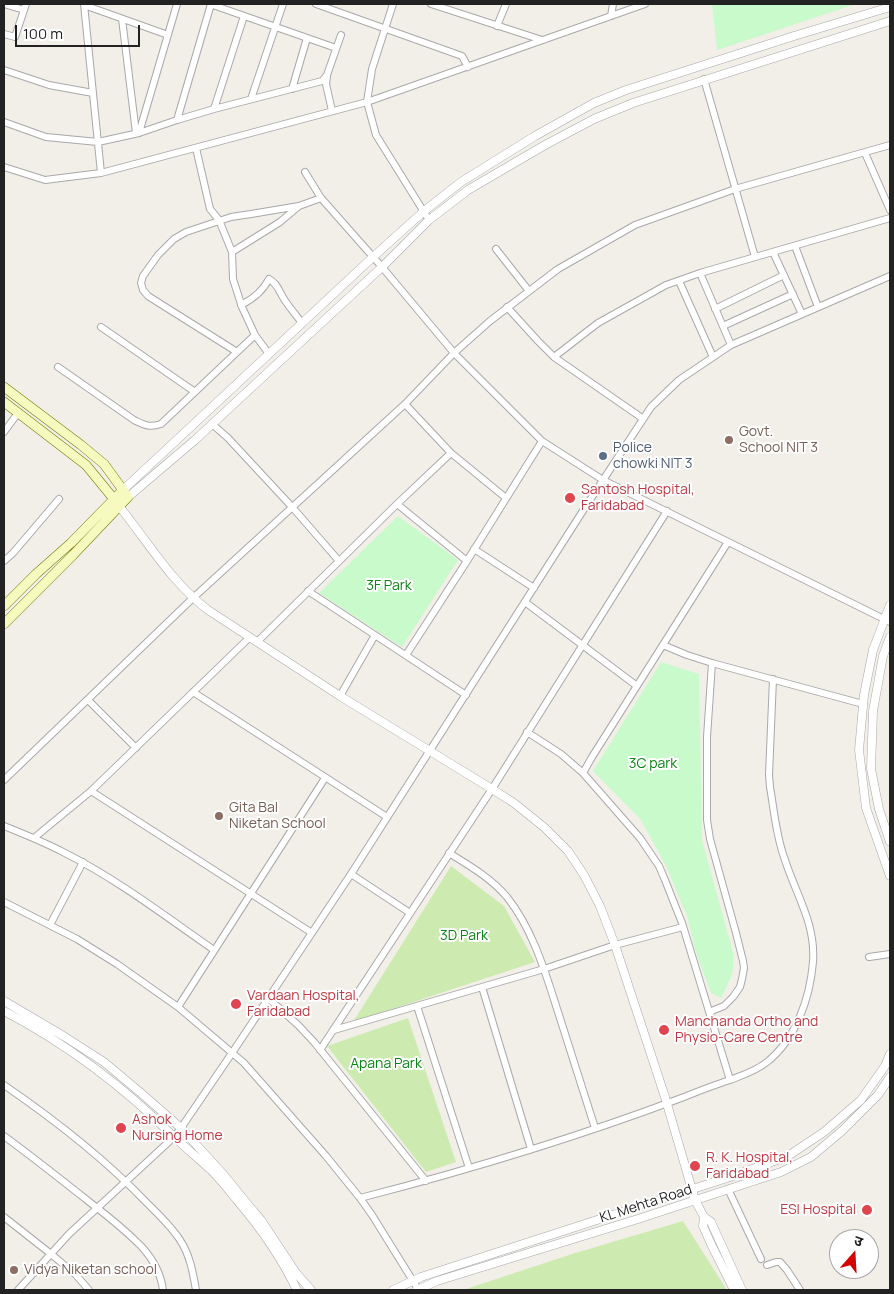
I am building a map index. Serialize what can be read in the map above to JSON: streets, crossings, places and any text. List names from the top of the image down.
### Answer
{
  "streets": {
    "street": ["KL Mehta Road"]
  },
  "parks": [
    "3F Park",
    "3C park",
    "3D Park",
    "Apana Park"
  ],
  "places": [
    "Govt. School NIT 3",
    "Police chowki NIT 3",
    "Santosh Hospital, Faridabad",
    "Gita Bal Niketan School",
    "Vardaan Hospital, Faridabad",
    "Manchanda Ortho and Physio-Care Centre",
    "Ashok Nursing Home",
    "R. K. Hospital, Faridabad",
    "ESI Hospital",
    "Vidya Niketan school"
  ],
  "scale_bar": "100 m",
  "north": "top"
}
